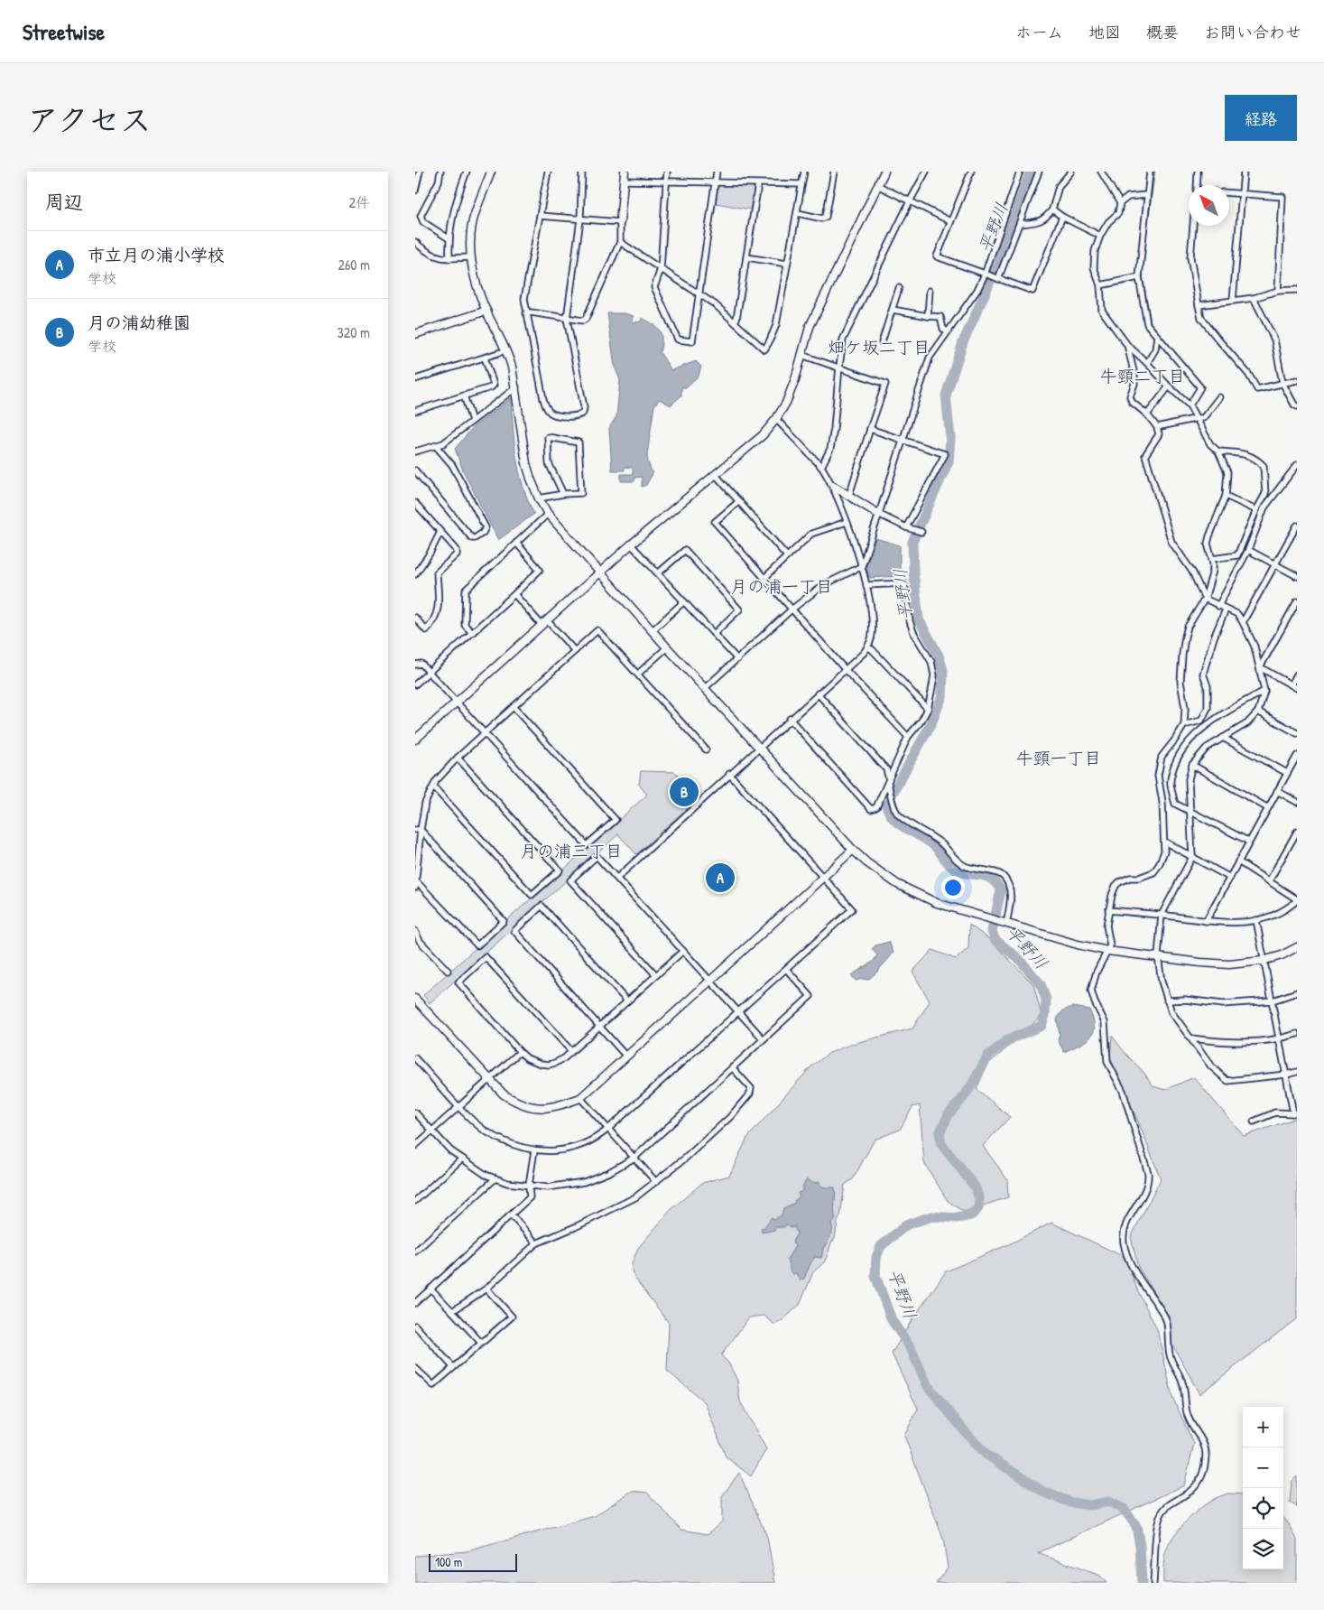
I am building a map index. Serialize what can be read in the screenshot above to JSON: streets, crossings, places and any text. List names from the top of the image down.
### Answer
{
  "districts": [
    "畑ケ坂二丁目",
    "牛頸二丁目",
    "月の浦一丁目",
    "牛頸一丁目",
    "月の浦三丁目"
  ],
  "water": ["平野川"],
  "scale_bar": "100 m",
  "north": "top left",
  "page": {
    "header": "Streetwise",
    "nav": [
      "ホーム",
      "地図",
      "概要",
      "お問い合わせ"
    ],
    "title": "アクセス",
    "buttons": "経路",
    "heading": ["周辺", "2件"],
    "list": [
      {
        "mark": "A",
        "name": "市立月の浦小学校",
        "note": "学校",
        "value": "260 m"
      },
      {
        "mark": "B",
        "name": "月の浦幼稚園",
        "note": "学校",
        "value": "320 m"
      }
    ],
    "pins": ["B", "A"],
    "map_buttons": ["+", "−"],
    "scale": "100 m"
  }
}
